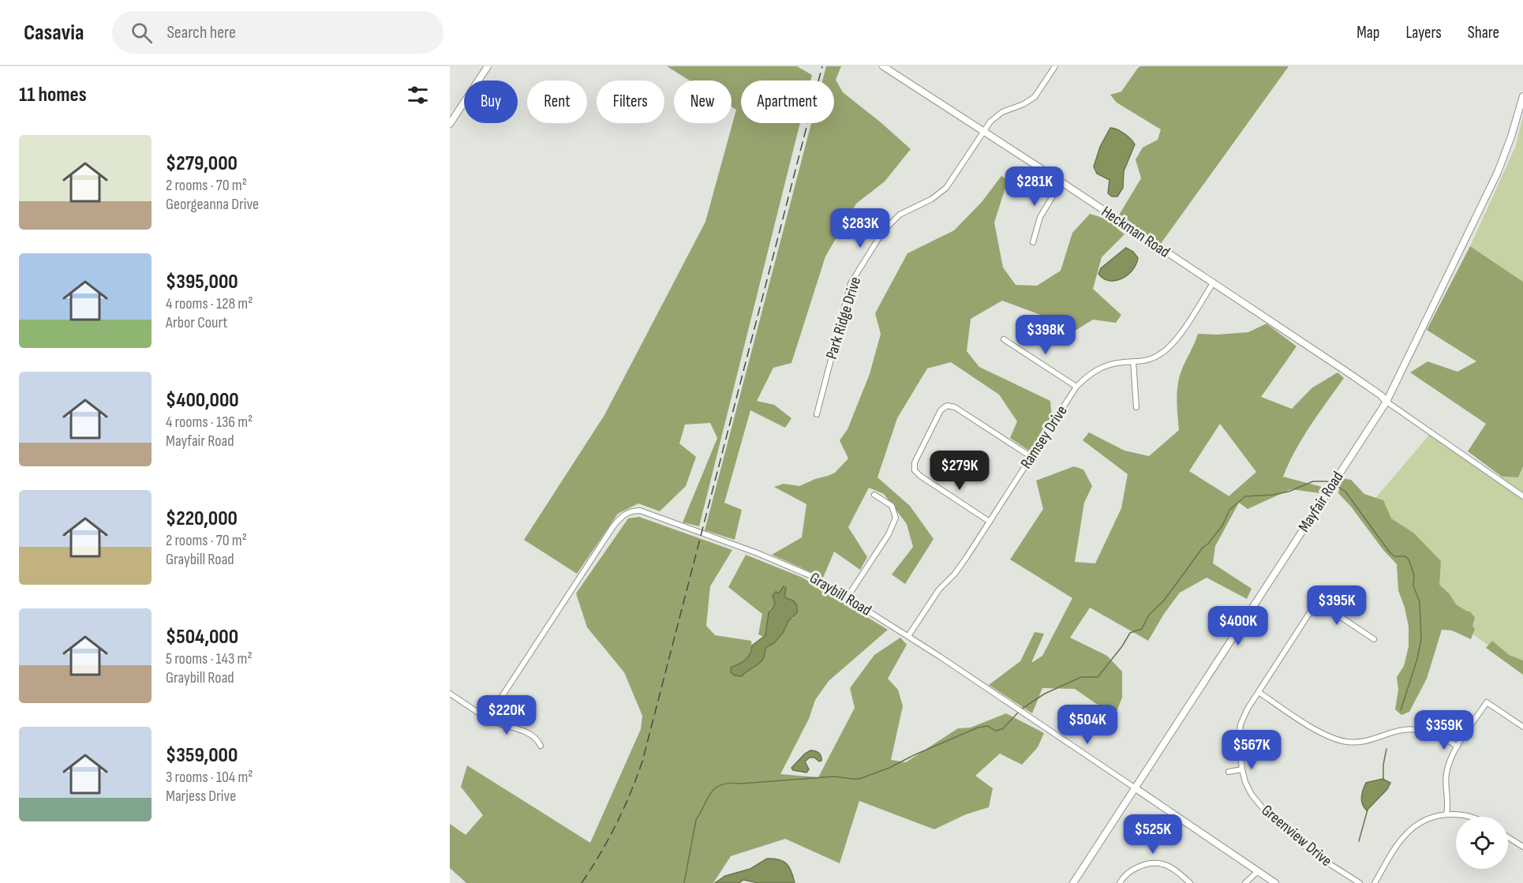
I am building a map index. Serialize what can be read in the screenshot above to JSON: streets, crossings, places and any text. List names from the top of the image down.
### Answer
{
  "streets": {
    "street": [
      "Heckman Road",
      "Park Ridge Drive",
      "Ramsey Drive",
      "Mayfair Road",
      "Graybill Road",
      "Greenview Drive"
    ]
  },
  "crossings": [
    ["Heckman Road", "Park Ridge Drive"],
    ["Heckman Road", "Ramsey Drive"],
    ["Heckman Road", "Mayfair Road"],
    ["Ramsey Drive", "Graybill Road"],
    ["Mayfair Road", "Graybill Road"]
  ],
  "page": {
    "header": "Casavia",
    "search": "Search here",
    "nav": ["Map", "Layers", "Share"],
    "heading": "11 homes",
    "chip": [
      "Buy",
      "Rent",
      "Filters",
      "New",
      "Apartment"
    ],
    "list": [
      {
        "name": "$279,000",
        "note": "2 rooms · 70 m² · Georgeanna Drive"
      },
      {
        "name": "$395,000",
        "note": "4 rooms · 128 m² · Arbor Court"
      },
      {
        "name": "$400,000",
        "note": "4 rooms · 136 m² · Mayfair Road"
      },
      {
        "name": "$220,000",
        "note": "2 rooms · 70 m² · Graybill Road"
      },
      {
        "name": "$504,000",
        "note": "5 rooms · 143 m² · Graybill Road"
      },
      {
        "name": "$359,000",
        "note": "3 rooms · 104 m² · Marjess Drive"
      }
    ],
    "price": [
      "$281K",
      "$283K",
      "$398K",
      "$279K",
      "$395K",
      "$400K",
      "$220K",
      "$504K",
      "$359K",
      "$567K",
      "$525K"
    ]
  }
}
